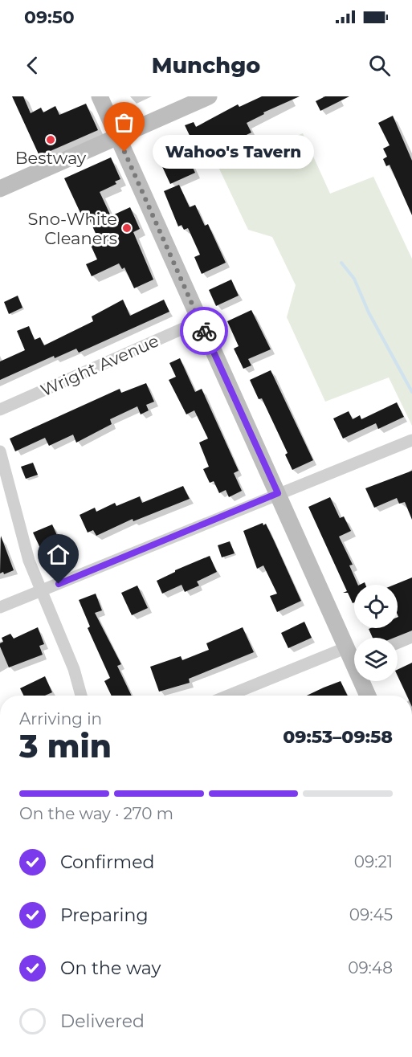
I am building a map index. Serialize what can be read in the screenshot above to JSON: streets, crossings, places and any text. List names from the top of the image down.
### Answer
{
  "streets": {
    "street": ["Wright Avenue"]
  },
  "places": ["Bestway", "Wahoo's Tavern", "Sno-White Cleaners"],
  "page": {
    "status": "09:50",
    "header": "Munchgo",
    "bubble": "Wahoo's Tavern",
    "heading": ["3 min", "Arriving in", "09:53–09:58"],
    "bar": "On the way · 270 m",
    "list": [
      ["Confirmed", "09:21"],
      ["Preparing", "09:45"],
      ["On the way", "09:48"],
      "Delivered"
    ]
  }
}
